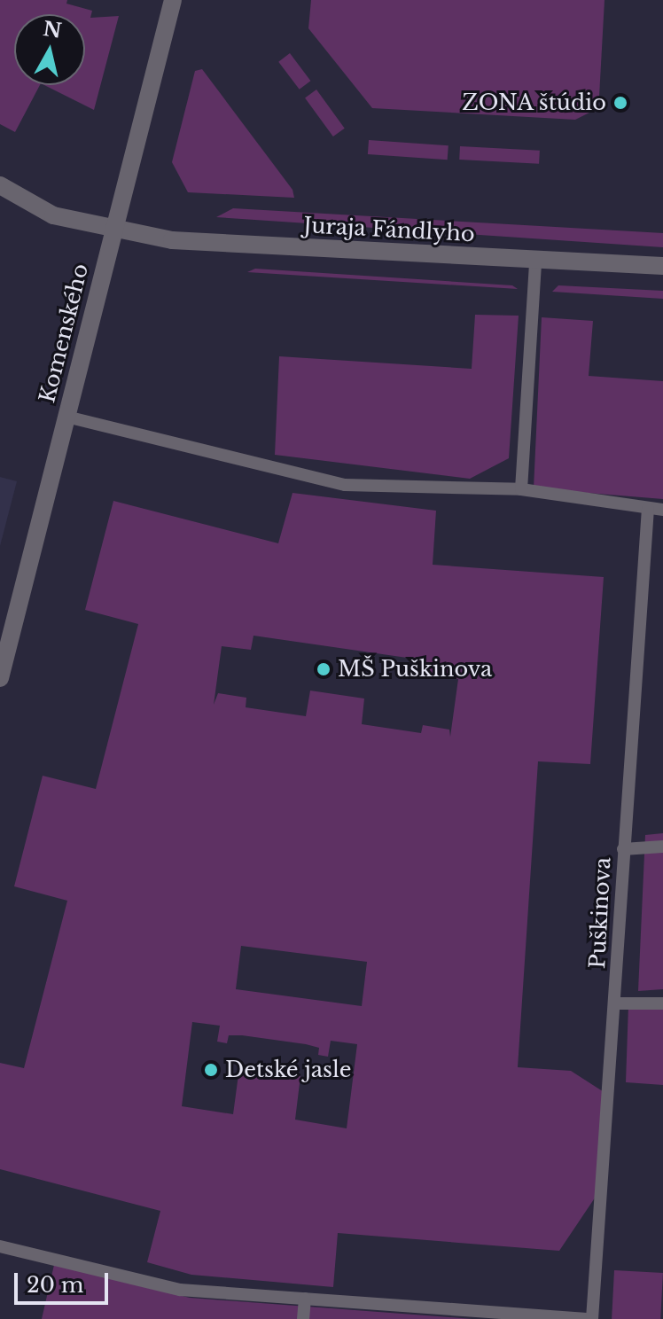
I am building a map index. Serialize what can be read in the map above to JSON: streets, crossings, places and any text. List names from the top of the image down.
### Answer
{
  "streets": {
    "street": ["Juraja Fándlyho", "Komenského"],
    "lane": ["Puškinova"]
  },
  "crossings": [
    ["Juraja Fándlyho", "Komenského"]
  ],
  "places": ["ZONA štúdio", "MŠ Puškinova", "Detské jasle"],
  "scale_bar": "20 m",
  "north": "top"
}
